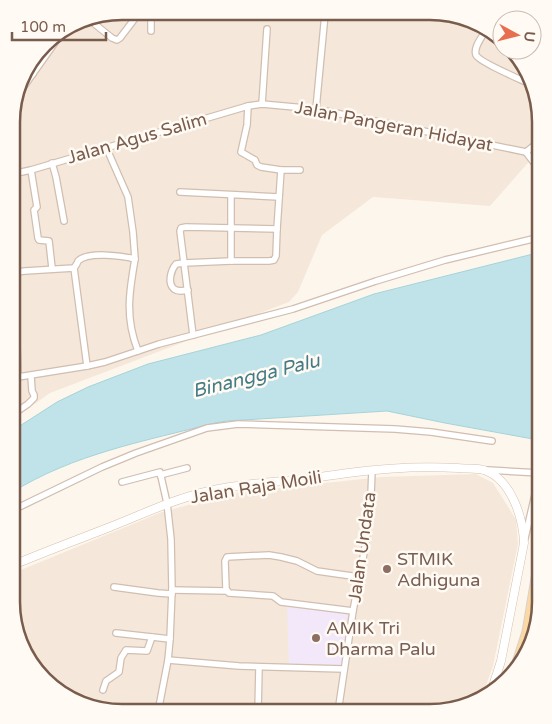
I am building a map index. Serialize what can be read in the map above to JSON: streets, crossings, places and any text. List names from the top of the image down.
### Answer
{
  "streets": {
    "street": [
      "Jalan Pangeran Hidayat",
      "Jalan Agus Salim",
      "Jalan Raja Moili",
      "Jalan Undata"
    ]
  },
  "crossings": [
    ["Jalan Pangeran Hidayat", "Jalan Agus Salim"],
    ["Jalan Raja Moili", "Jalan Undata"]
  ],
  "water": ["Binangga Palu"],
  "places": ["STMIK Adhiguna", "AMIK Tri Dharma Palu"],
  "scale_bar": "100 m",
  "north": "right"
}
